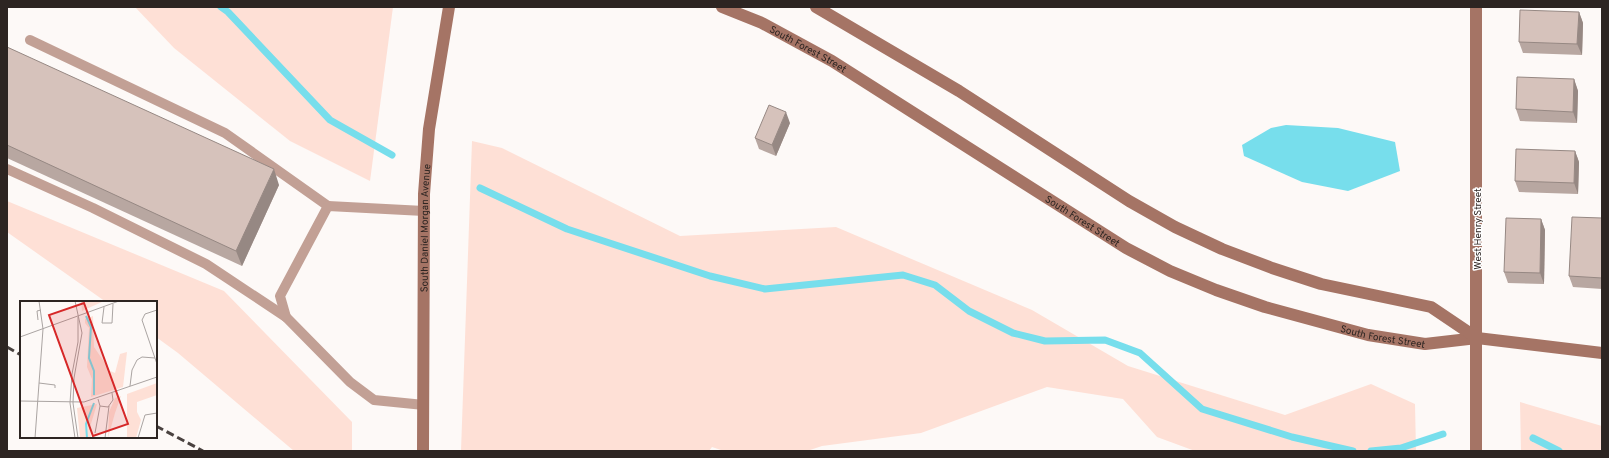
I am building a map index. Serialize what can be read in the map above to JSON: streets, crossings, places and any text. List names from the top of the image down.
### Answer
{
  "streets": {
    "street": ["South Forest Street", "South Daniel Morgan Avenue", "West Henry Street"]
  },
  "crossings": [
    ["South Forest Street", "West Henry Street"]
  ]
}
